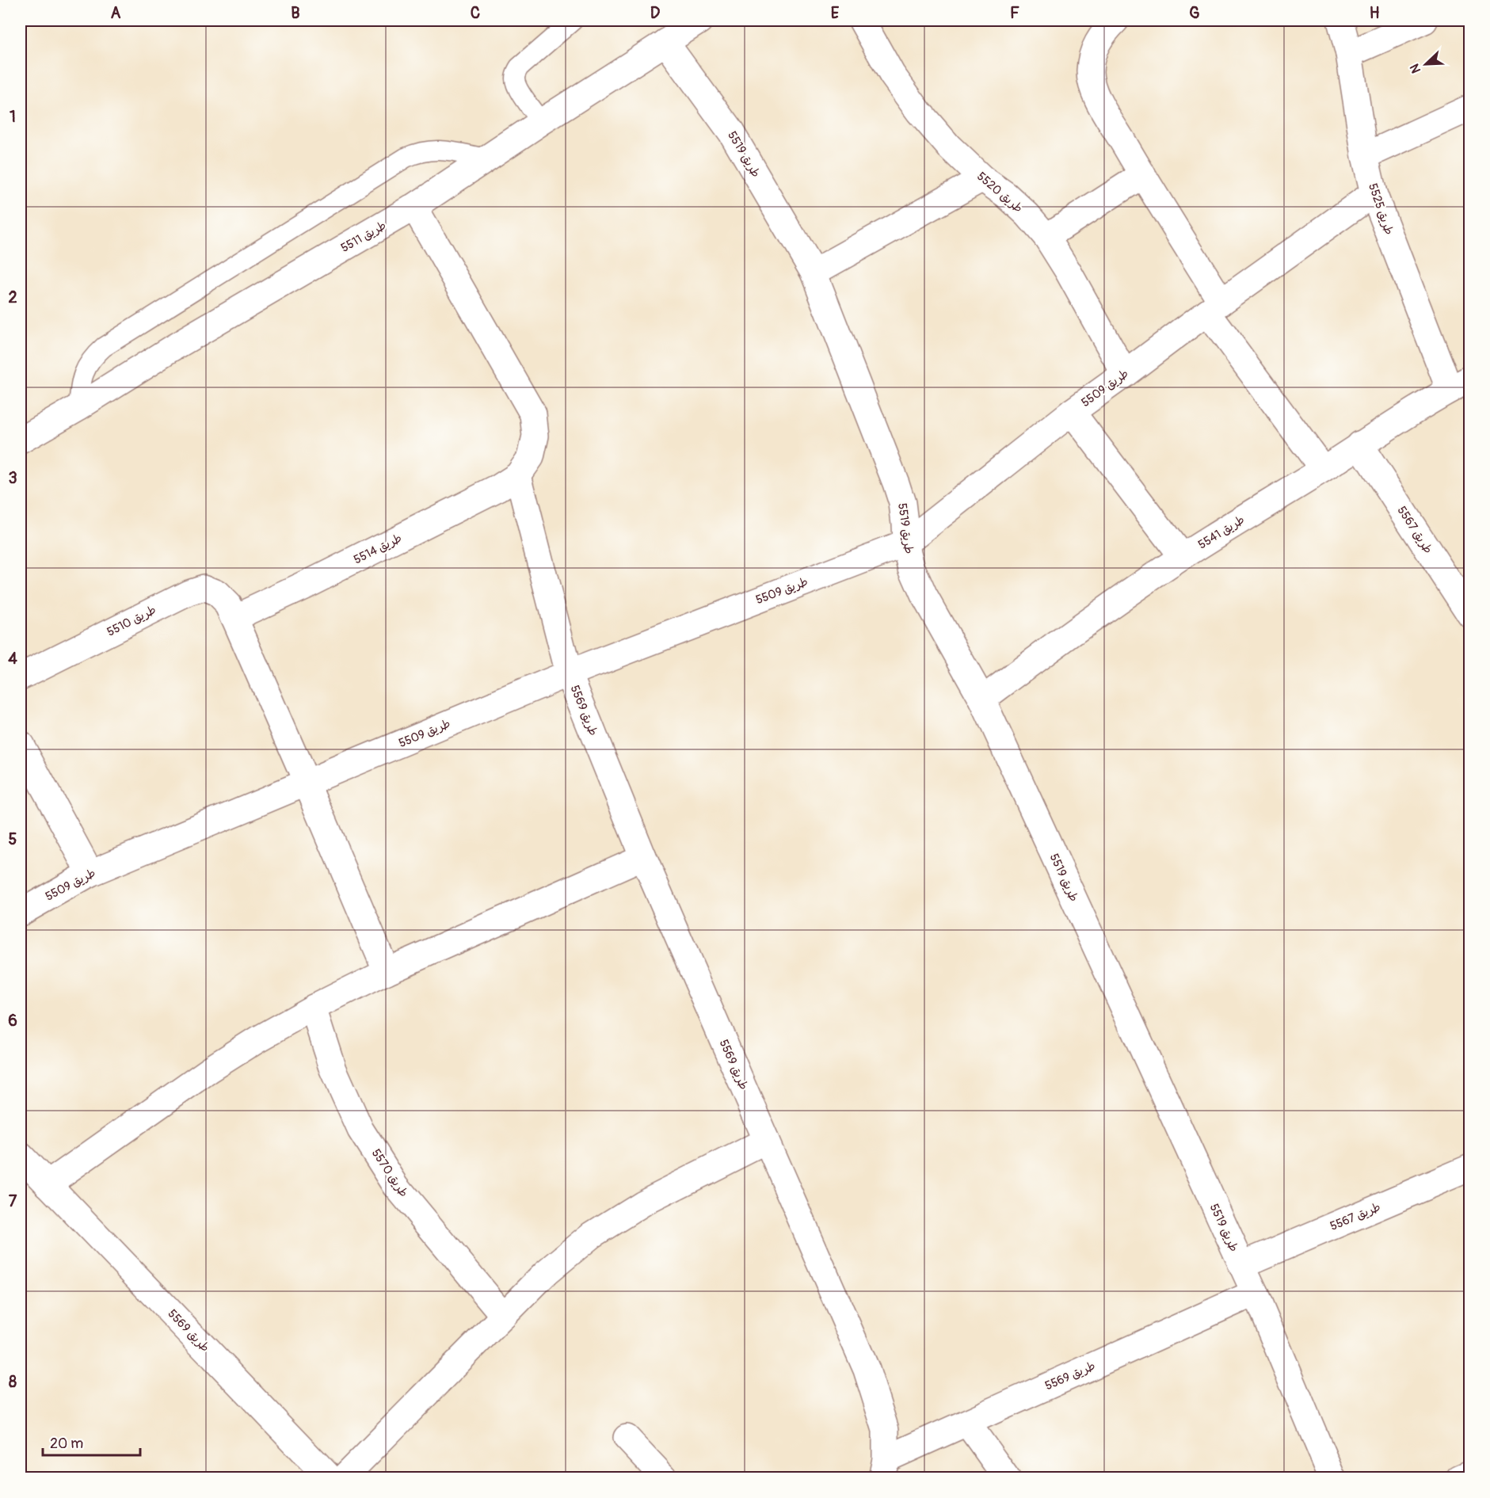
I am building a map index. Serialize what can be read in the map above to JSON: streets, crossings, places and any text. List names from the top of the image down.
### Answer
{
  "streets": {
    "street": [
      "طريق 5519",
      "طريق 5520",
      "طريق 5525",
      "طريق 5511",
      "طريق 5509",
      "طريق 5567",
      "طريق 5541",
      "طريق 5514",
      "طريق 5510",
      "طريق 5569",
      "طريق 5570"
    ]
  },
  "crossings": [
    ["طريق 5519", "طريق 5511"],
    ["طريق 5519", "طريق 5509"],
    ["طريق 5519", "طريق 5567"],
    ["طريق 5519", "طريق 5541"],
    ["طريق 5519", "طريق 5569"],
    ["طريق 5520", "طريق 5509"],
    ["طريق 5525", "طريق 5509"],
    ["طريق 5525", "طريق 5541"],
    ["طريق 5511", "طريق 5514"],
    ["طريق 5509", "طريق 5569"],
    ["طريق 5567", "طريق 5541"],
    ["طريق 5514", "طريق 5510"]
  ],
  "scale_bar": "20 m",
  "north": "bottom left",
  "grid": {
    "columns": [
      "A",
      "B",
      "C",
      "D",
      "E",
      "F",
      "G",
      "H"
    ],
    "rows": [
      "1",
      "2",
      "3",
      "4",
      "5",
      "6",
      "7",
      "8"
    ]
  }
}
